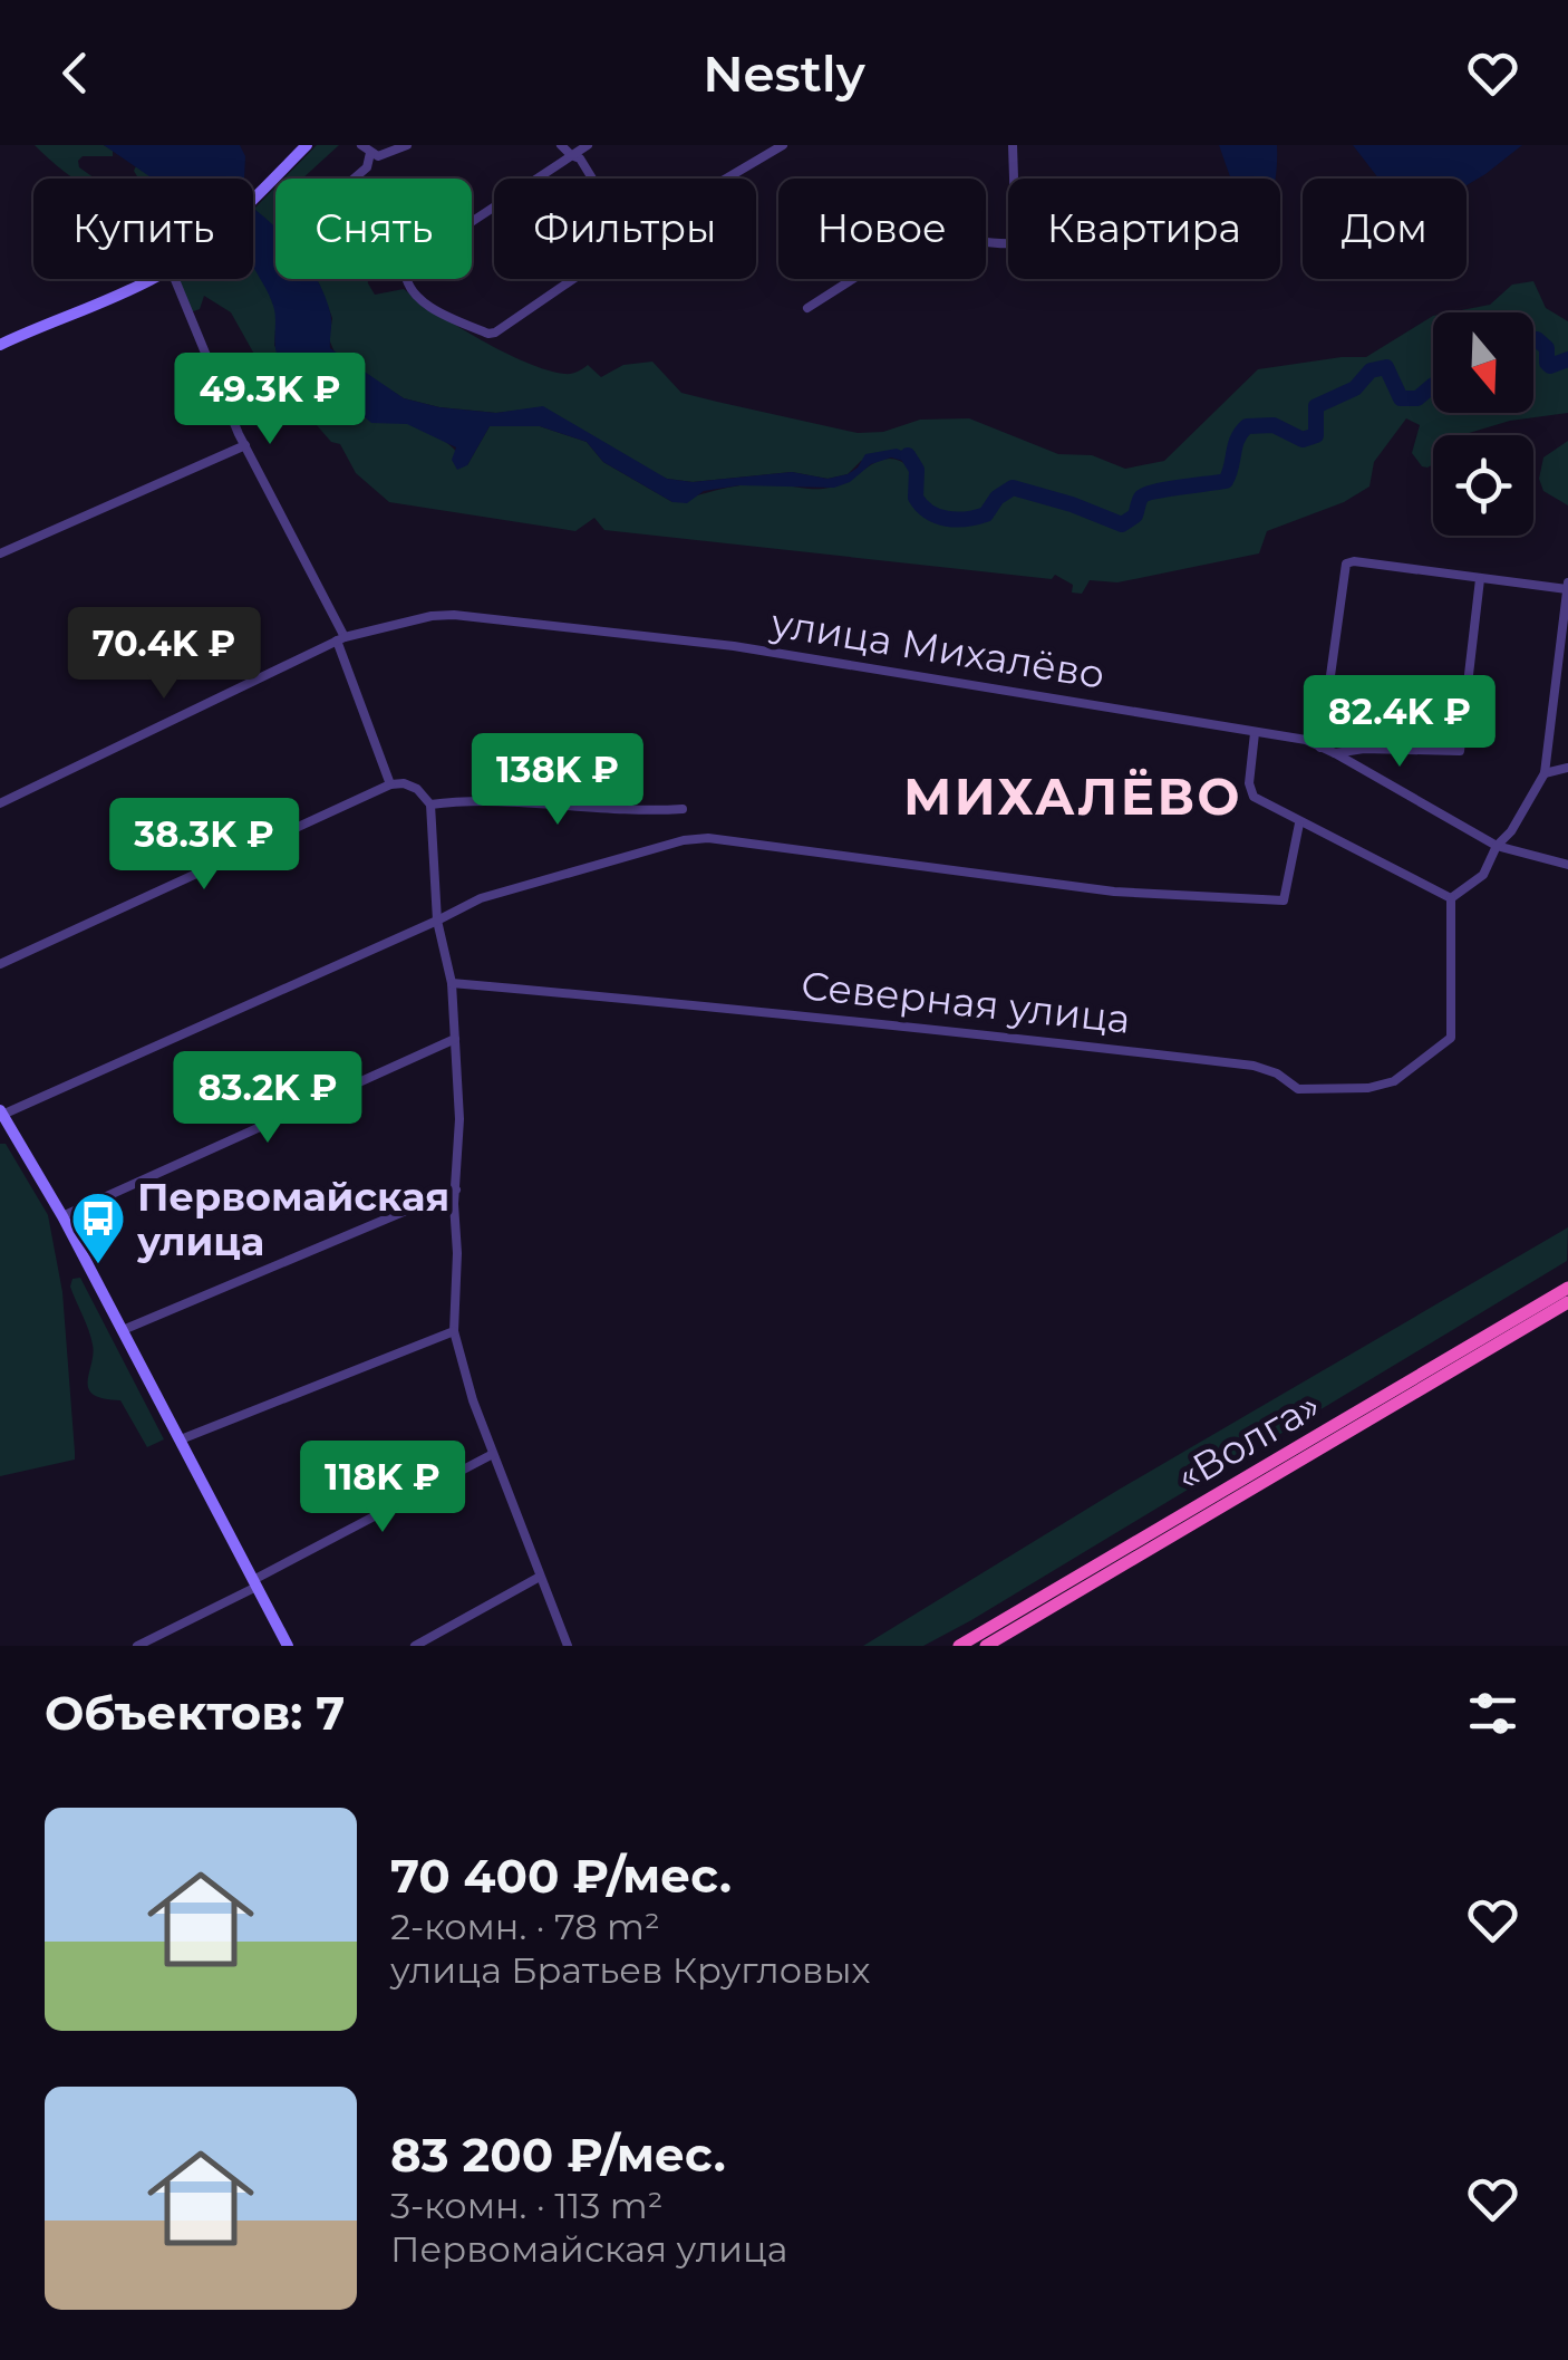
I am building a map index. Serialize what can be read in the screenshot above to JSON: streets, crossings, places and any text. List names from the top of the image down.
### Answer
{
  "streets": {
    "highway": ["«Волга»"],
    "street": ["улица Михалёво", "Северная улица"]
  },
  "districts": ["МИХАЛЁВО"],
  "places": {
    "bus stop": ["Первомайская улица"]
  },
  "north": "bottom",
  "page": {
    "header": "Nestly",
    "chip": [
      "Купить",
      "Снять",
      "Фильтры",
      "Новое",
      "Квартира",
      "Дом"
    ],
    "price": [
      "49.3K ₽",
      "70.4K ₽",
      "82.4K ₽",
      "138K ₽",
      "38.3K ₽",
      "83.2K ₽",
      "118K ₽"
    ],
    "heading": "Объектов: 7",
    "list": [
      {
        "name": "70 400 ₽/мес.",
        "note": "2-комн. · 78 m² · улица Братьев Кругловых"
      },
      {
        "name": "83 200 ₽/мес.",
        "note": "3-комн. · 113 m² · Первомайская улица"
      }
    ]
  }
}
